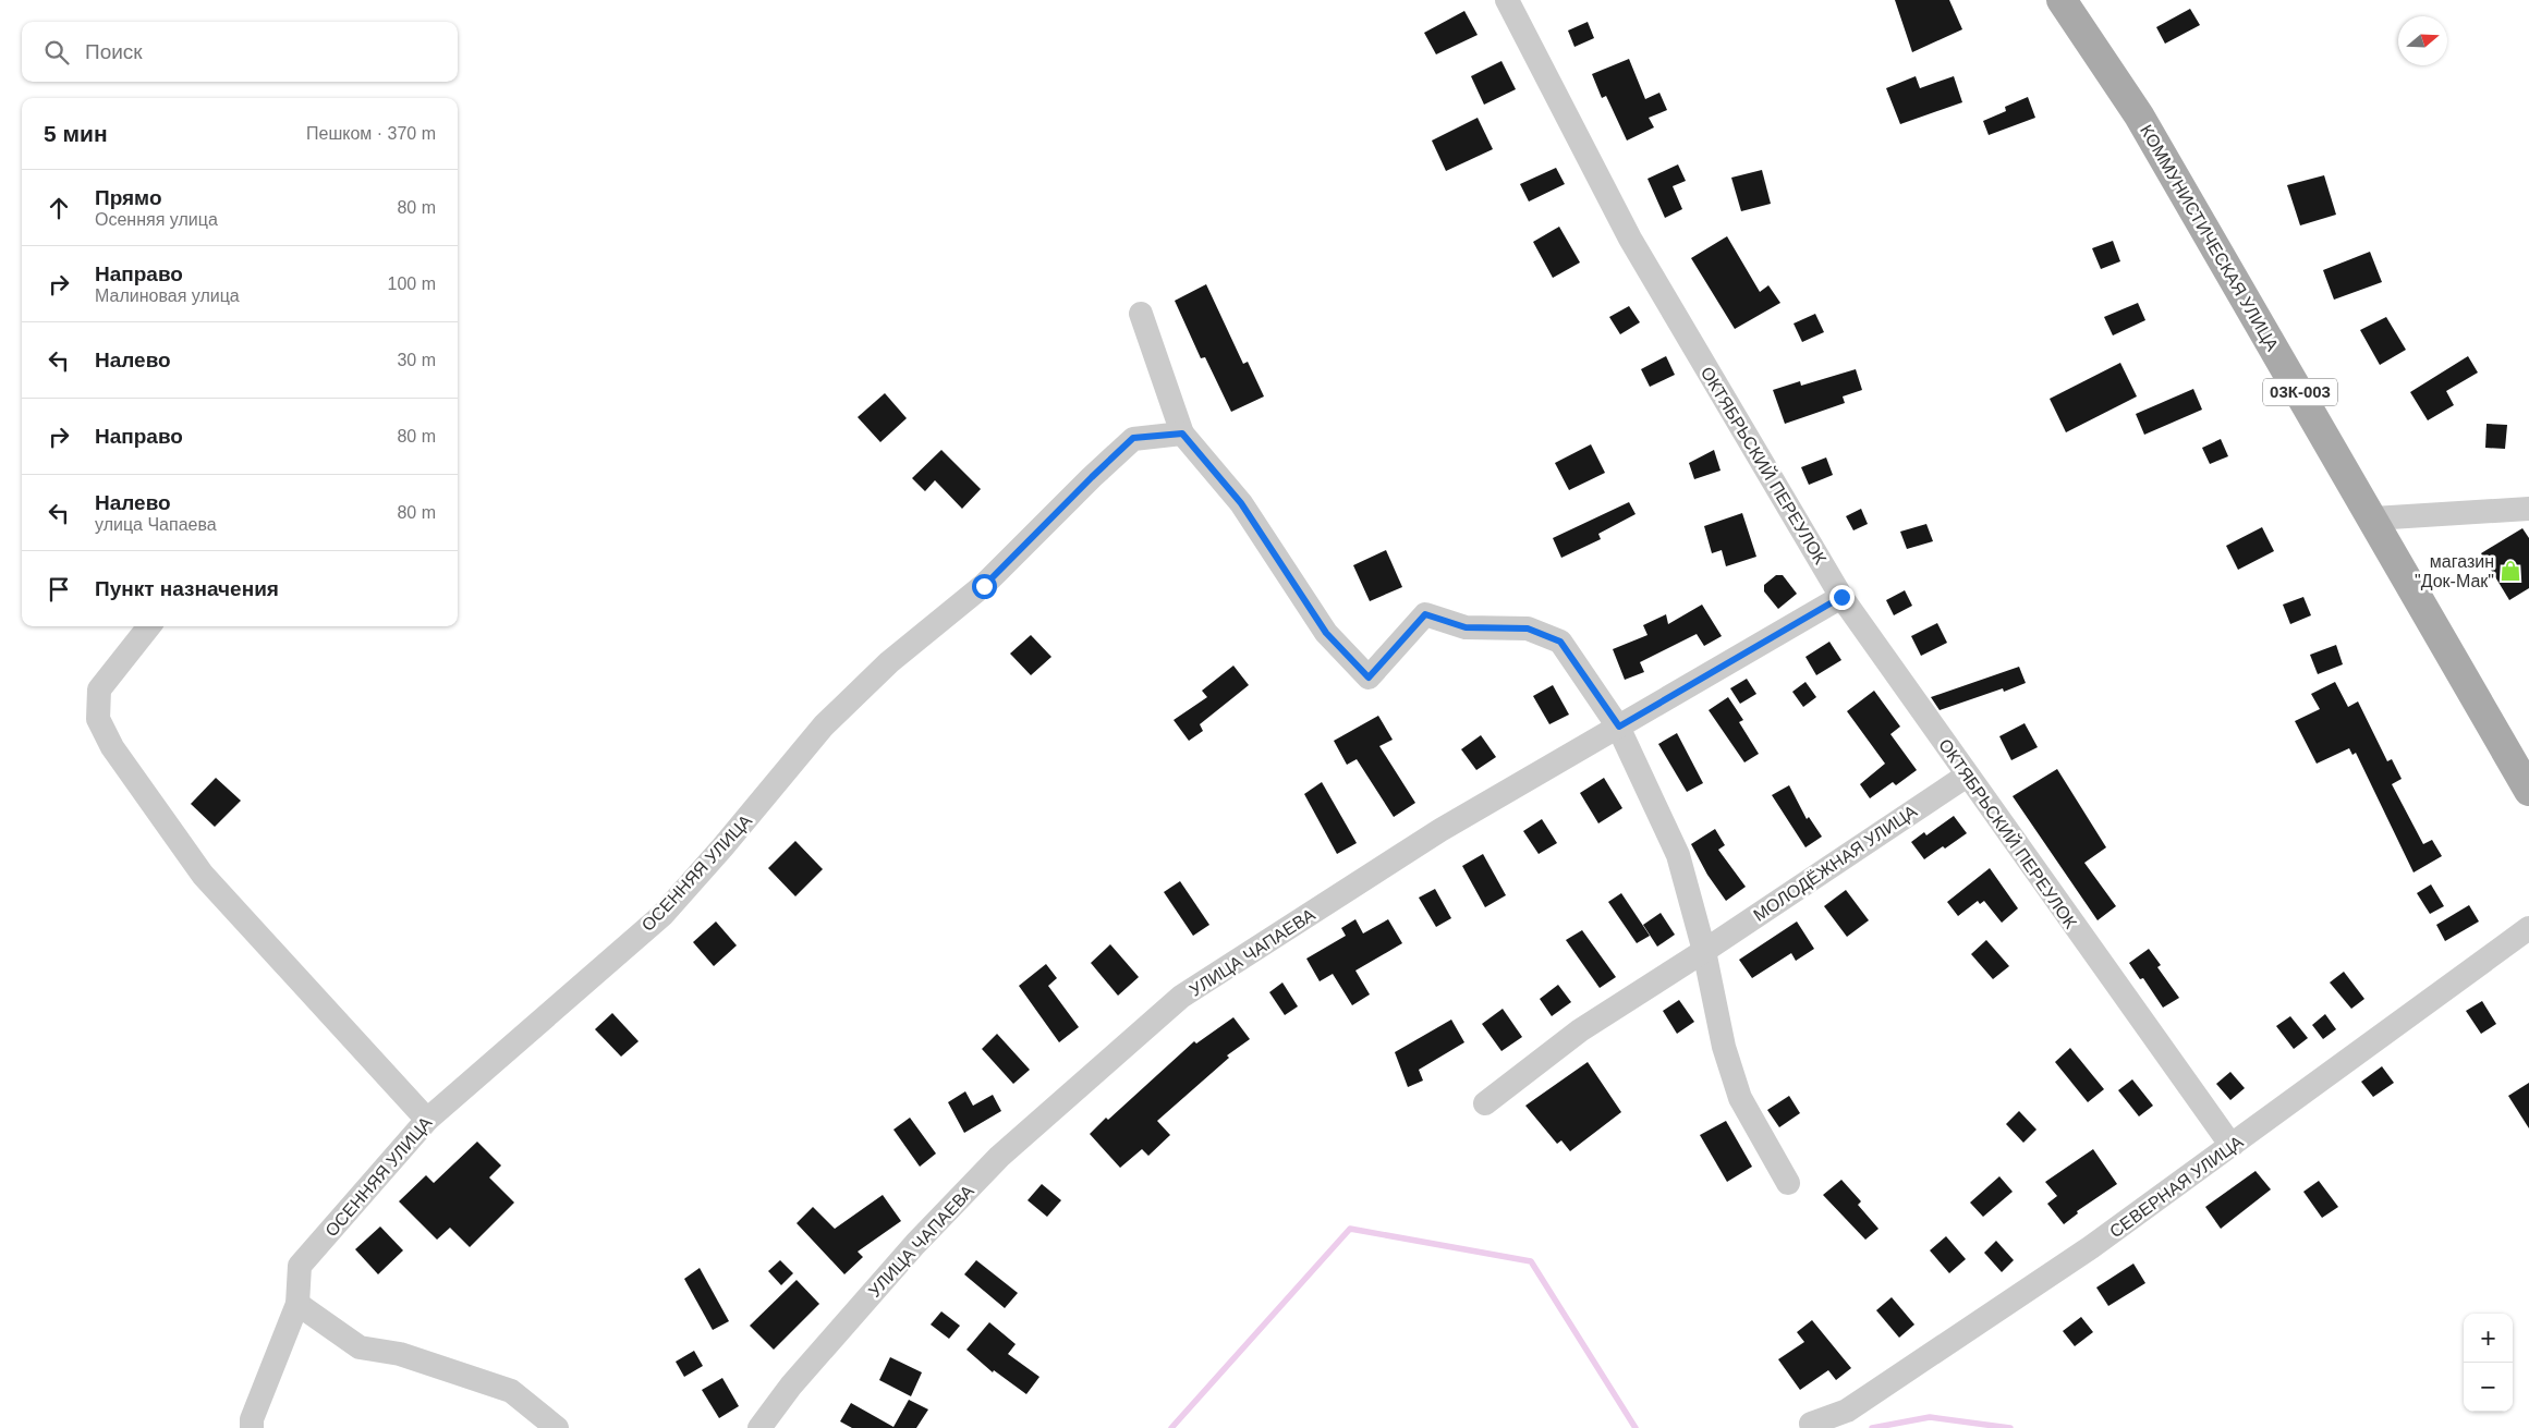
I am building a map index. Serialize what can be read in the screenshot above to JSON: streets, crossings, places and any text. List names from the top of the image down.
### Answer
{
  "streets": {
    "main road": ["КОММУНИСТИЧЕСКАЯ УЛИЦА", "03К-003"],
    "street": [
      "ОКТЯБРЬСКИЙ ПЕРЕУЛОК",
      "МОЛОДЁЖНАЯ УЛИЦА",
      "ОСЕННЯЯ УЛИЦА",
      "УЛИЦА ЧАПАЕВА",
      "СЕВЕРНАЯ УЛИЦА"
    ]
  },
  "crossings": [
    ["ОКТЯБРЬСКИЙ ПЕРЕУЛОК", "МОЛОДЁЖНАЯ УЛИЦА"],
    ["ОКТЯБРЬСКИЙ ПЕРЕУЛОК", "УЛИЦА ЧАПАЕВА"],
    ["ОКТЯБРЬСКИЙ ПЕРЕУЛОК", "СЕВЕРНАЯ УЛИЦА"]
  ],
  "places": {
    "shop": ["магазин \"Док-Мак\""]
  },
  "north": "right",
  "page": {
    "search": "Поиск",
    "heading": ["5 мин", "Пешком · 370 m"],
    "list": [
      ["Прямо", "Осенняя улица", "80 m"],
      ["Направо", "Малиновая улица", "100 m"],
      ["Налево", "30 m"],
      ["Направо", "80 m"],
      ["Налево", "улица Чапаева", "80 m"],
      "Пункт назначения"
    ],
    "map_buttons": ["+", "−"]
  }
}
